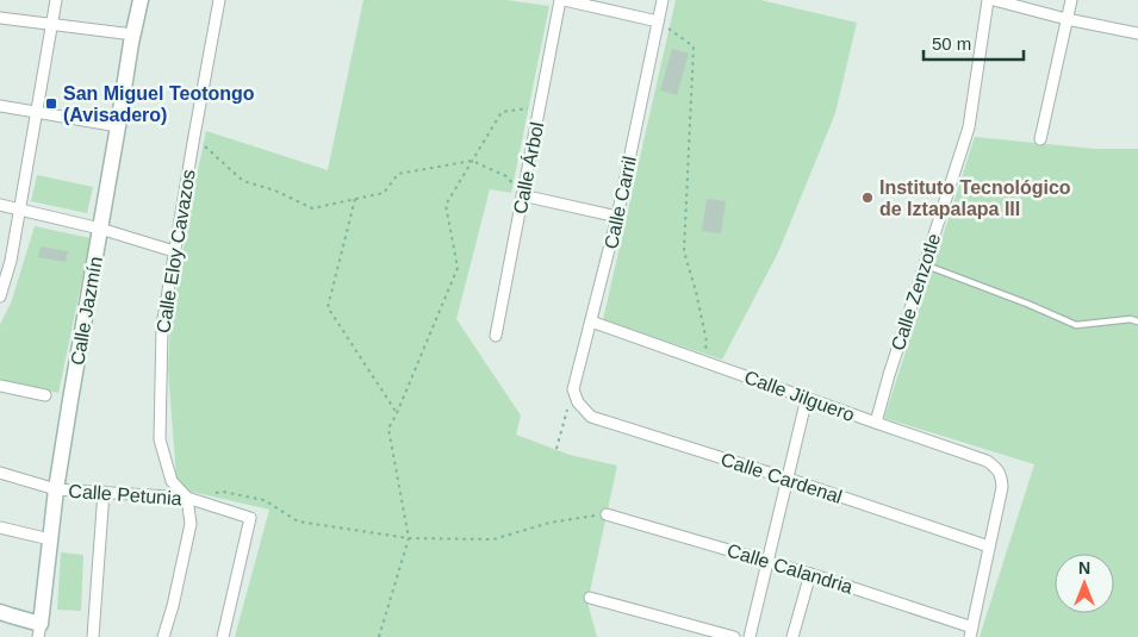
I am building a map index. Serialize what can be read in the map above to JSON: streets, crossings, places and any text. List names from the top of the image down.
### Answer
{
  "streets": {
    "street": [
      "Calle Árbol",
      "Calle Carril",
      "Calle Eloy Cavazos",
      "Calle Zenzotle",
      "Calle Jazmín",
      "Calle Jilguero",
      "Calle Cardenal",
      "Calle Petunia",
      "Calle Calandria"
    ]
  },
  "crossings": [
    ["Calle Carril", "Calle Jilguero"],
    ["Calle Carril", "Calle Cardenal"],
    ["Calle Eloy Cavazos", "Calle Petunia"],
    ["Calle Zenzotle", "Calle Jilguero"],
    ["Calle Jazmín", "Calle Petunia"],
    ["Calle Jilguero", "Calle Cardenal"]
  ],
  "places": {
    "transit": ["San Miguel Teotongo (Avisadero)"],
    "other": ["Instituto Tecnológico de Iztapalapa III"]
  },
  "scale_bar": "50 m",
  "north": "top"
}
